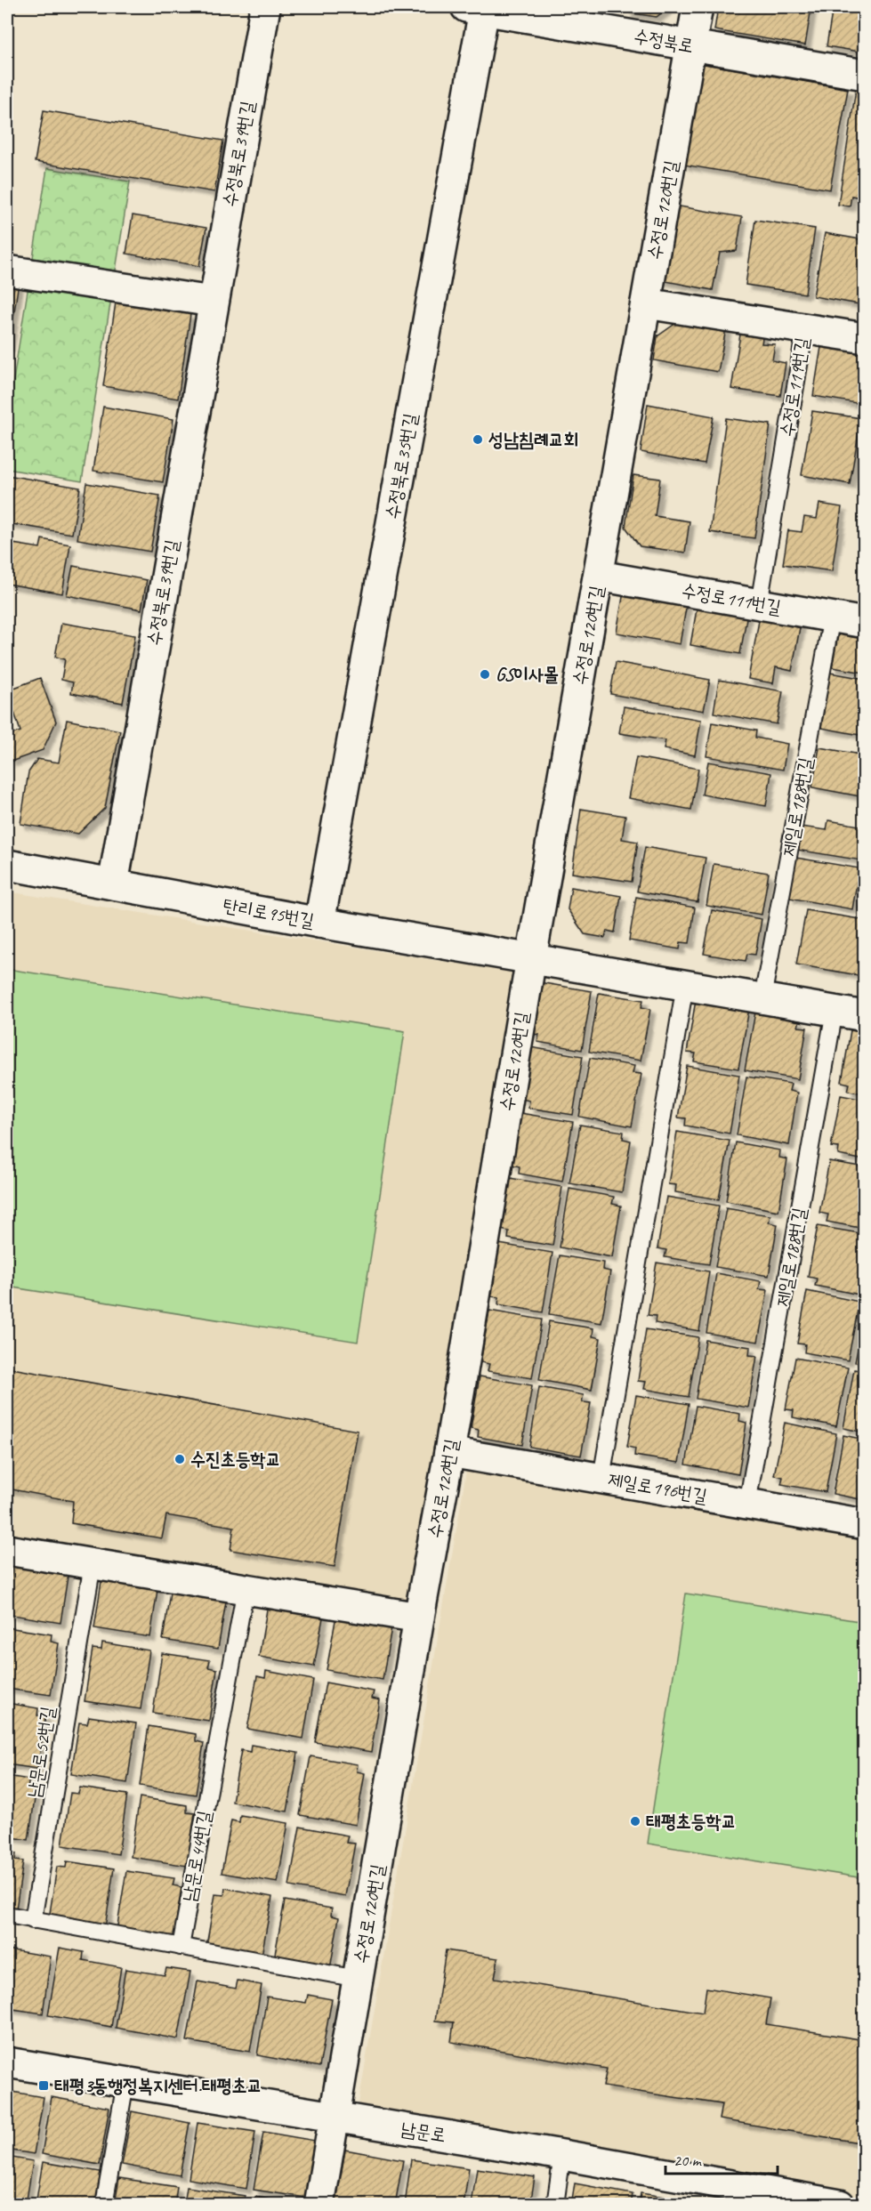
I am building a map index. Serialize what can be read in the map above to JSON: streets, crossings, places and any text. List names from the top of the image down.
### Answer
{
  "streets": {
    "street": [
      "수정북로",
      "수정북로39번길",
      "수정로120번길",
      "수정로119번길",
      "수정북로35번길",
      "수정로111번길",
      "탄리로95번길",
      "제일로196번길",
      "남문로"
    ],
    "lane": ["제일로188번길", "남문로52번길", "남문로44번길"]
  },
  "crossings": [
    ["수정북로", "수정로120번길"],
    ["수정북로", "수정북로35번길"],
    ["수정북로39번길", "탄리로95번길"],
    ["수정로120번길", "수정로119번길"],
    ["수정로120번길", "수정로111번길"],
    ["수정로120번길", "탄리로95번길"],
    ["수정로120번길", "제일로196번길"],
    ["수정로120번길", "남문로"],
    ["수정로119번길", "수정로111번길"],
    ["수정북로35번길", "탄리로95번길"],
    ["수정로111번길", "제일로188번길"],
    ["제일로188번길", "제일로196번길"]
  ],
  "places": {
    "other": [
      "성남침례교회",
      "GS이사몰",
      "수진초등학교",
      "태평초등학교"
    ],
    "transit": ["태평3동행정복지센터.태평초교"]
  },
  "scale_bar": "20 m"
}
